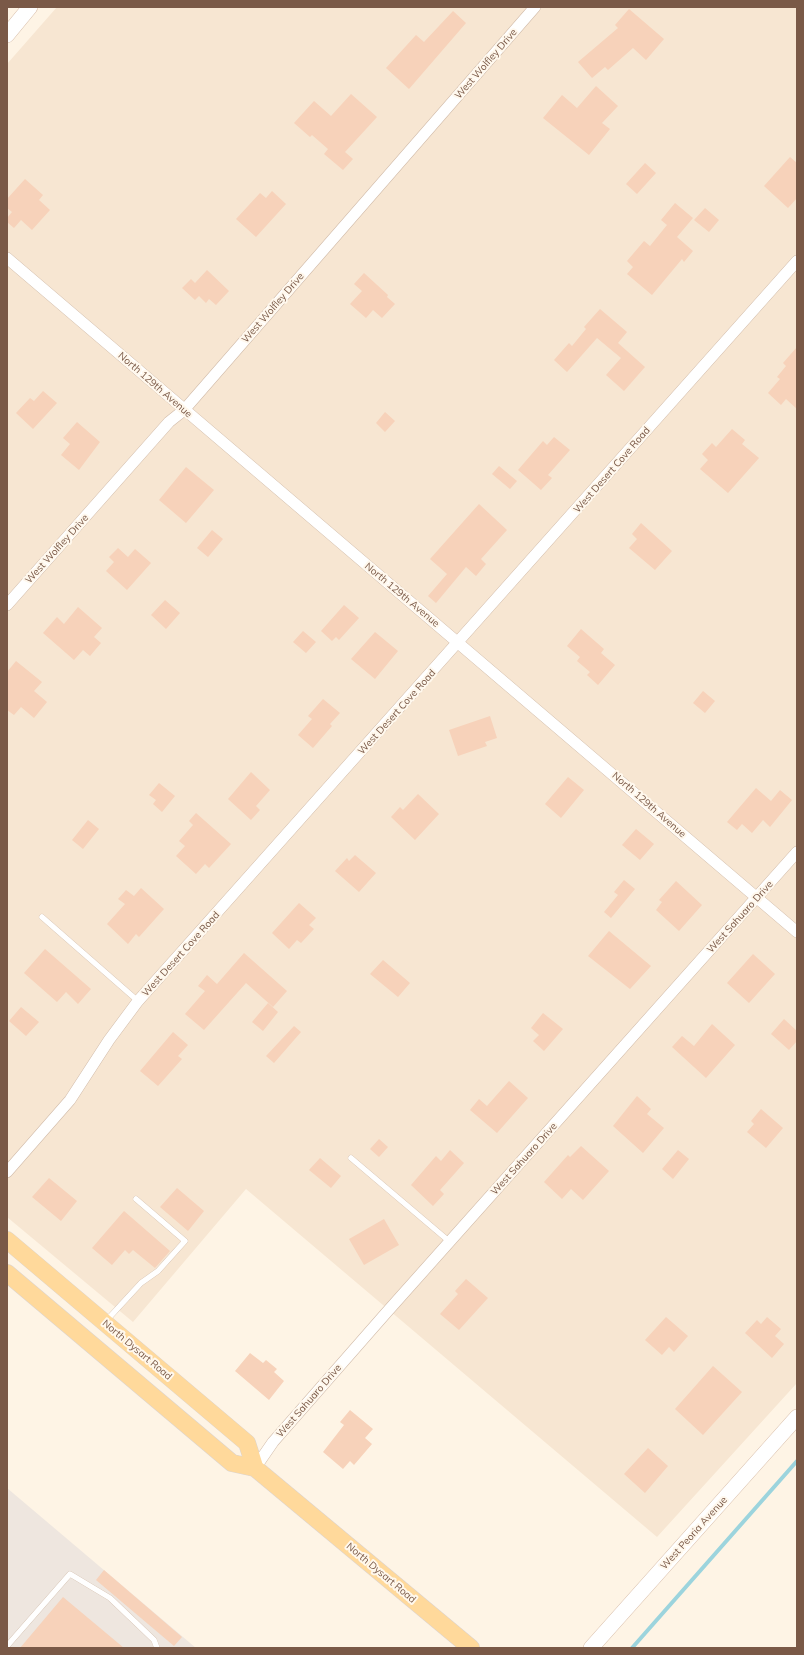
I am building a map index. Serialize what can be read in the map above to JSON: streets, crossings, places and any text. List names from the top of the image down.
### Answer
{
  "streets": {
    "main road": ["North Dysart Road", "West Peoria Avenue"],
    "street": [
      "West Wolfley Drive",
      "North 129th Avenue",
      "West Desert Cove Road",
      "West Sahuaro Drive"
    ]
  },
  "crossings": [
    ["West Wolfley Drive", "North 129th Avenue"],
    ["North 129th Avenue", "West Desert Cove Road"],
    ["North 129th Avenue", "West Sahuaro Drive"],
    ["West Sahuaro Drive", "North Dysart Road"]
  ]
}
